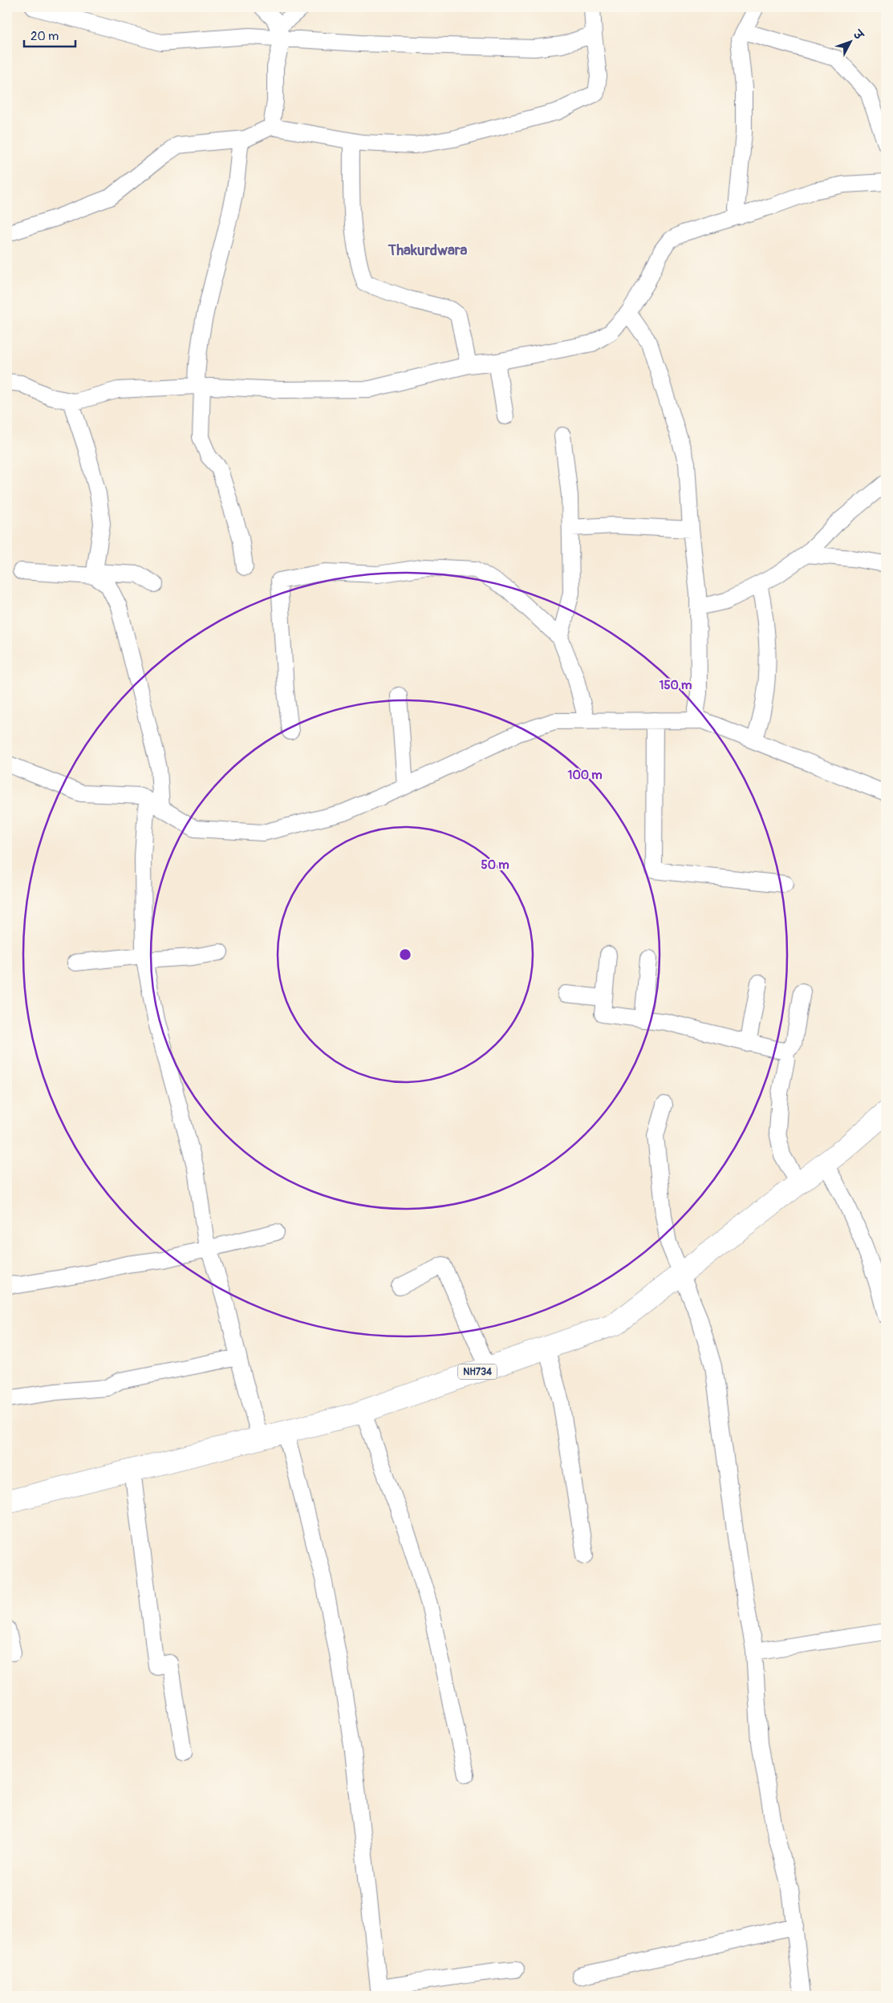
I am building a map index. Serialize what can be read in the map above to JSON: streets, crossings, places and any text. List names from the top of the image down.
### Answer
{
  "streets": {
    "highway": ["NH734"]
  },
  "districts": ["Thakurdwara"],
  "scale_bar": "20 m",
  "north": "top right",
  "rings": ["150 m", "100 m", "50 m"]
}
